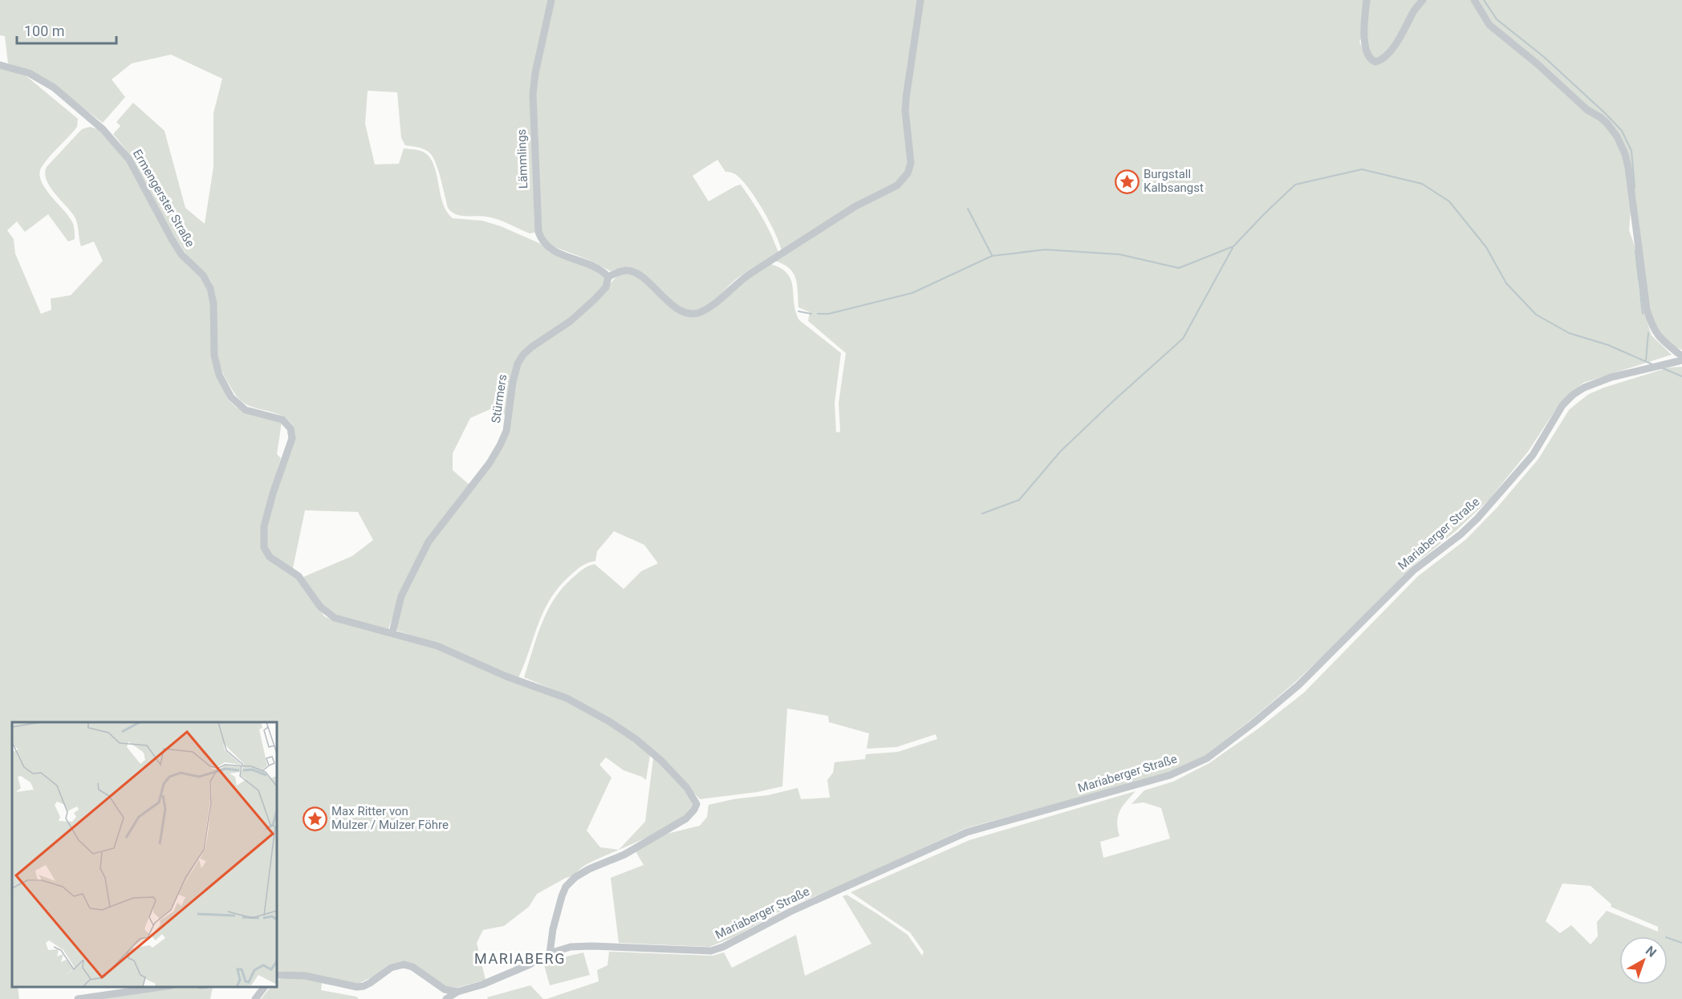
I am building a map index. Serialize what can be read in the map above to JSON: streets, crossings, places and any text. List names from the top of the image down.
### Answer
{
  "streets": {
    "street": [
      "Lämmlings",
      "Ermengerster Straße",
      "Stürmers",
      "Mariaberger Straße"
    ]
  },
  "crossings": [
    ["Lämmlings", "Stürmers"],
    ["Ermengerster Straße", "Stürmers"],
    ["Ermengerster Straße", "Mariaberger Straße"]
  ],
  "districts": ["MARIABERG"],
  "places": {
    "place": ["Burgstall Kalbsangst", "Max Ritter von Mulzer / Mulzer Föhre"]
  },
  "scale_bar": "100 m",
  "north": "top right"
}
